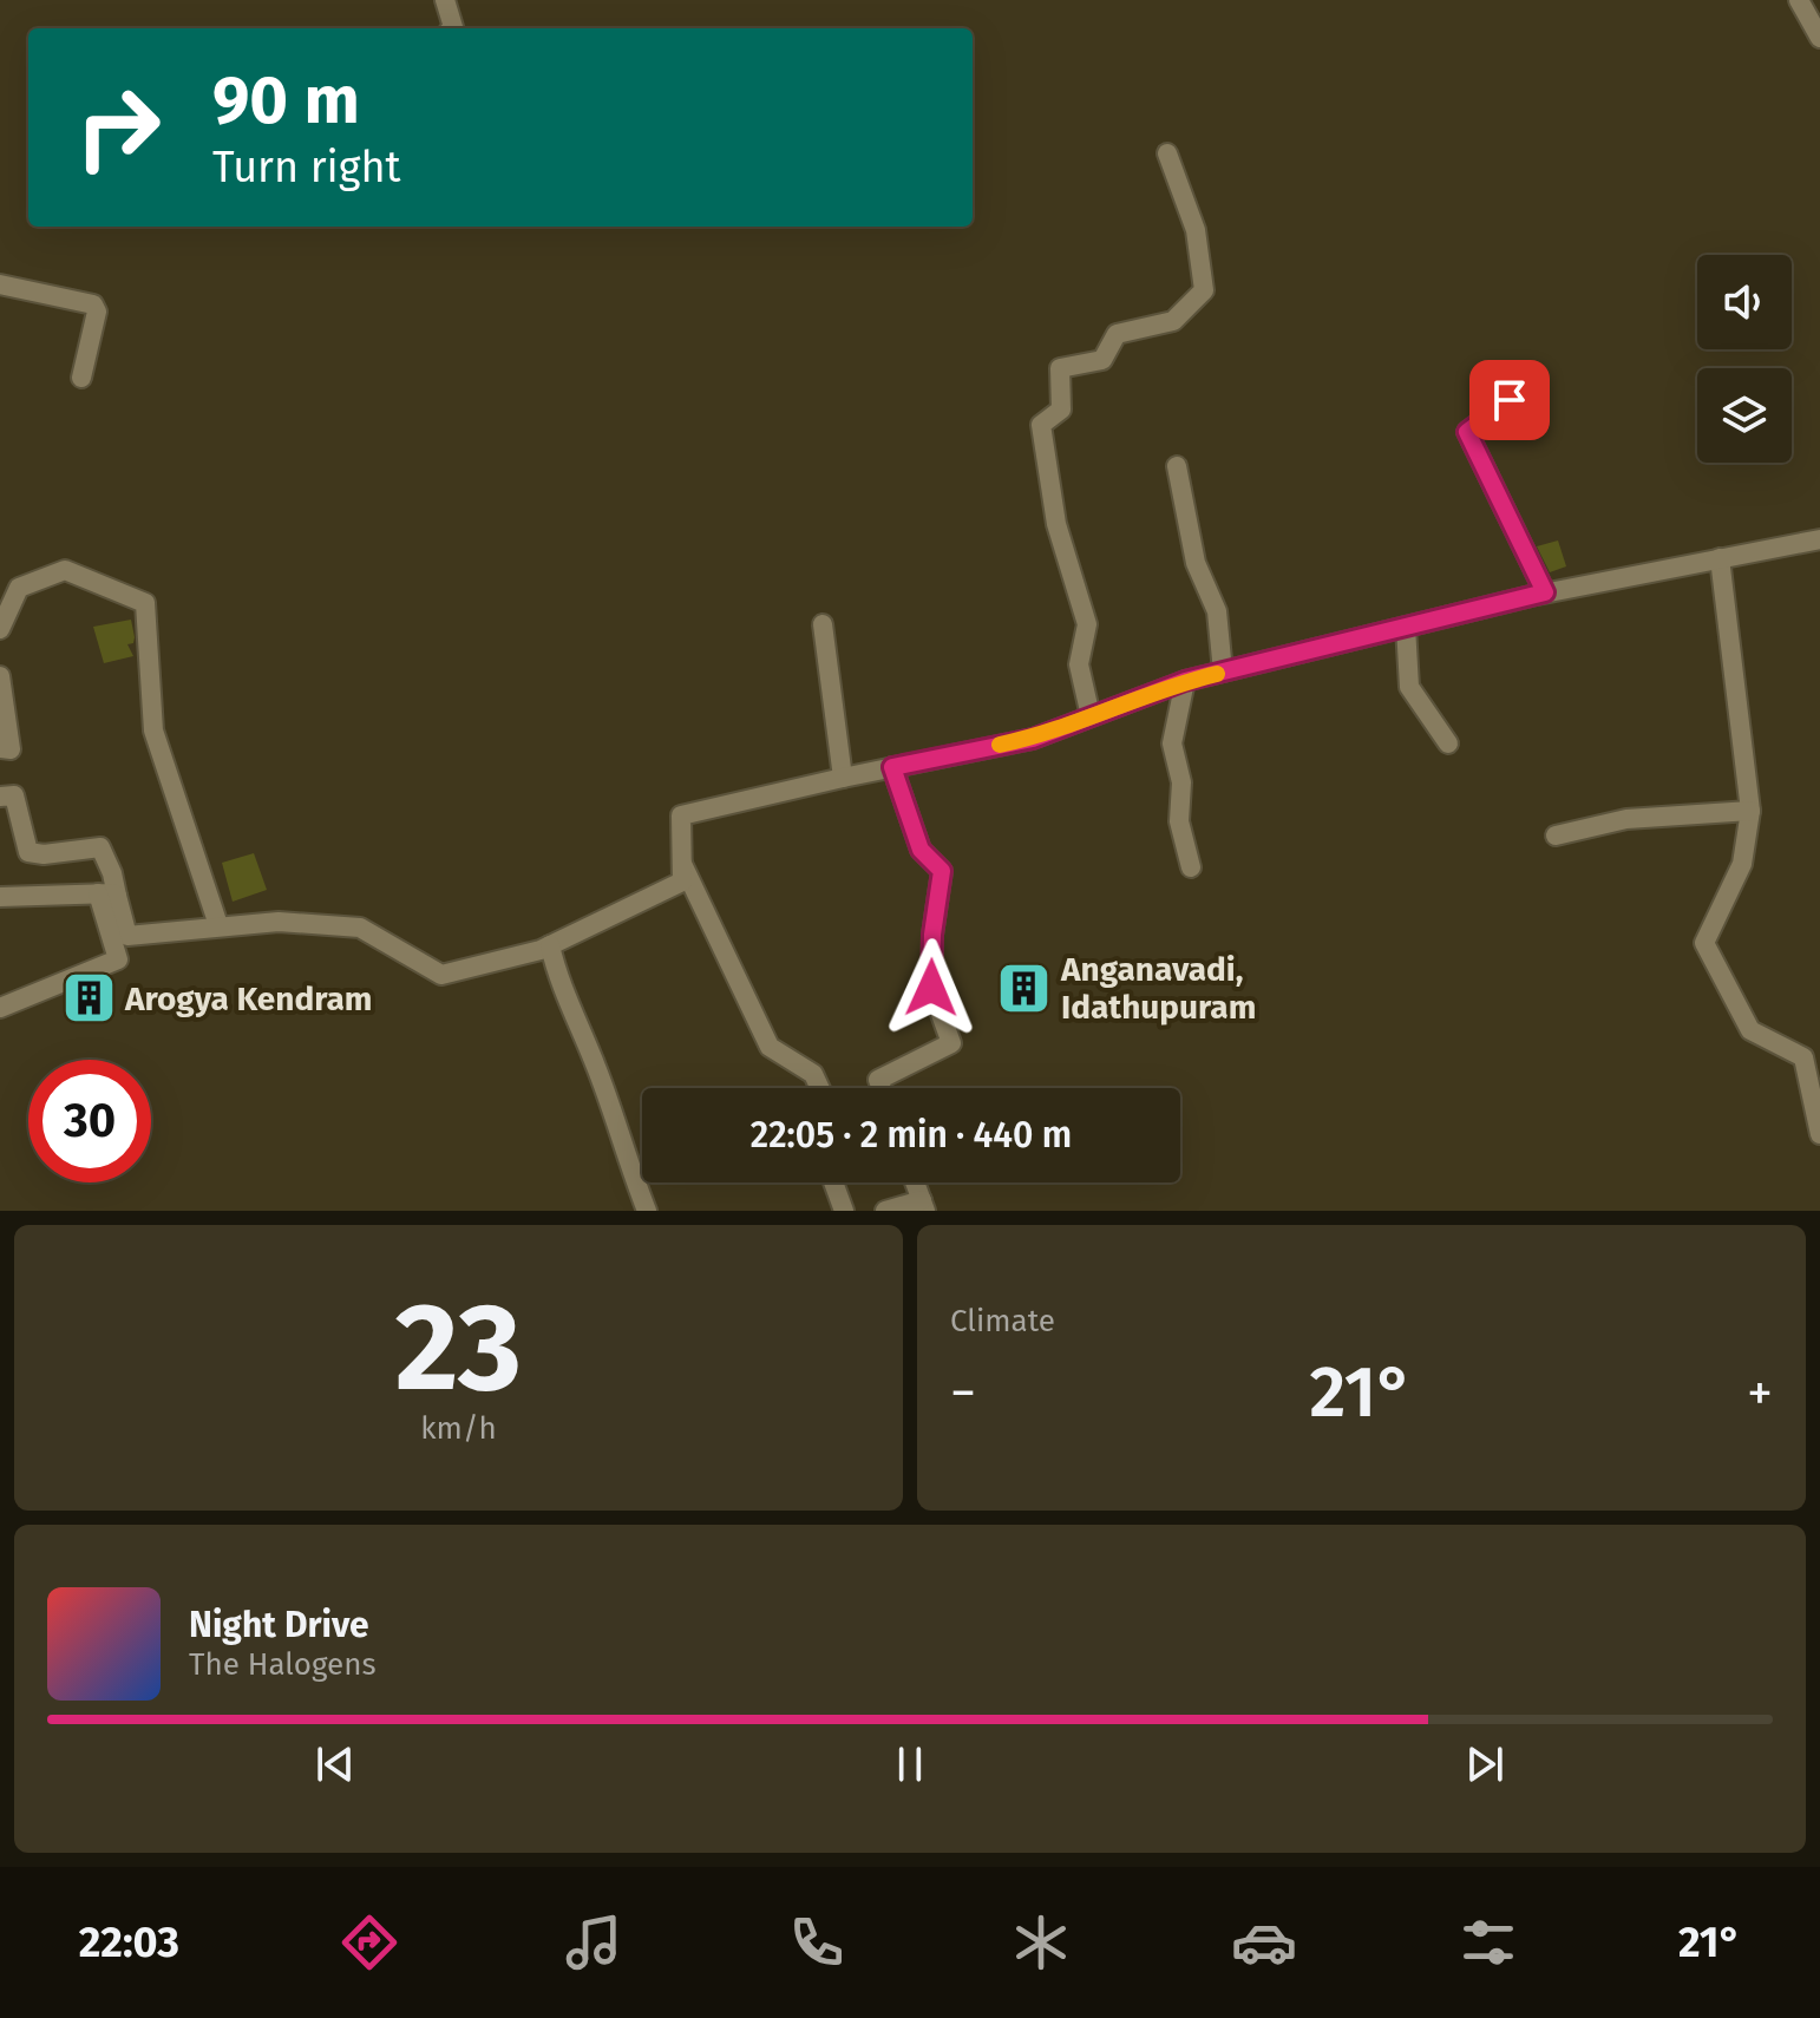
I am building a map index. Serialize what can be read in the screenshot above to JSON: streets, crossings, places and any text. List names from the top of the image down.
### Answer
{
  "places": {
    "building": ["Anganavadi, Idathupuram", "Arogya Kendram"]
  },
  "page": {
    "turn": ["90 m", "Turn right"],
    "limit": "30",
    "trip": "22:05 · 2 min · 440 m",
    "tile": [
      ["23", "km/h"],
      "Climate"
    ],
    "heat": ["−", "21°", "+"],
    "song": ["Night Drive", "The Halogens"],
    "tabs": ["22:03", "21°"]
  }
}
